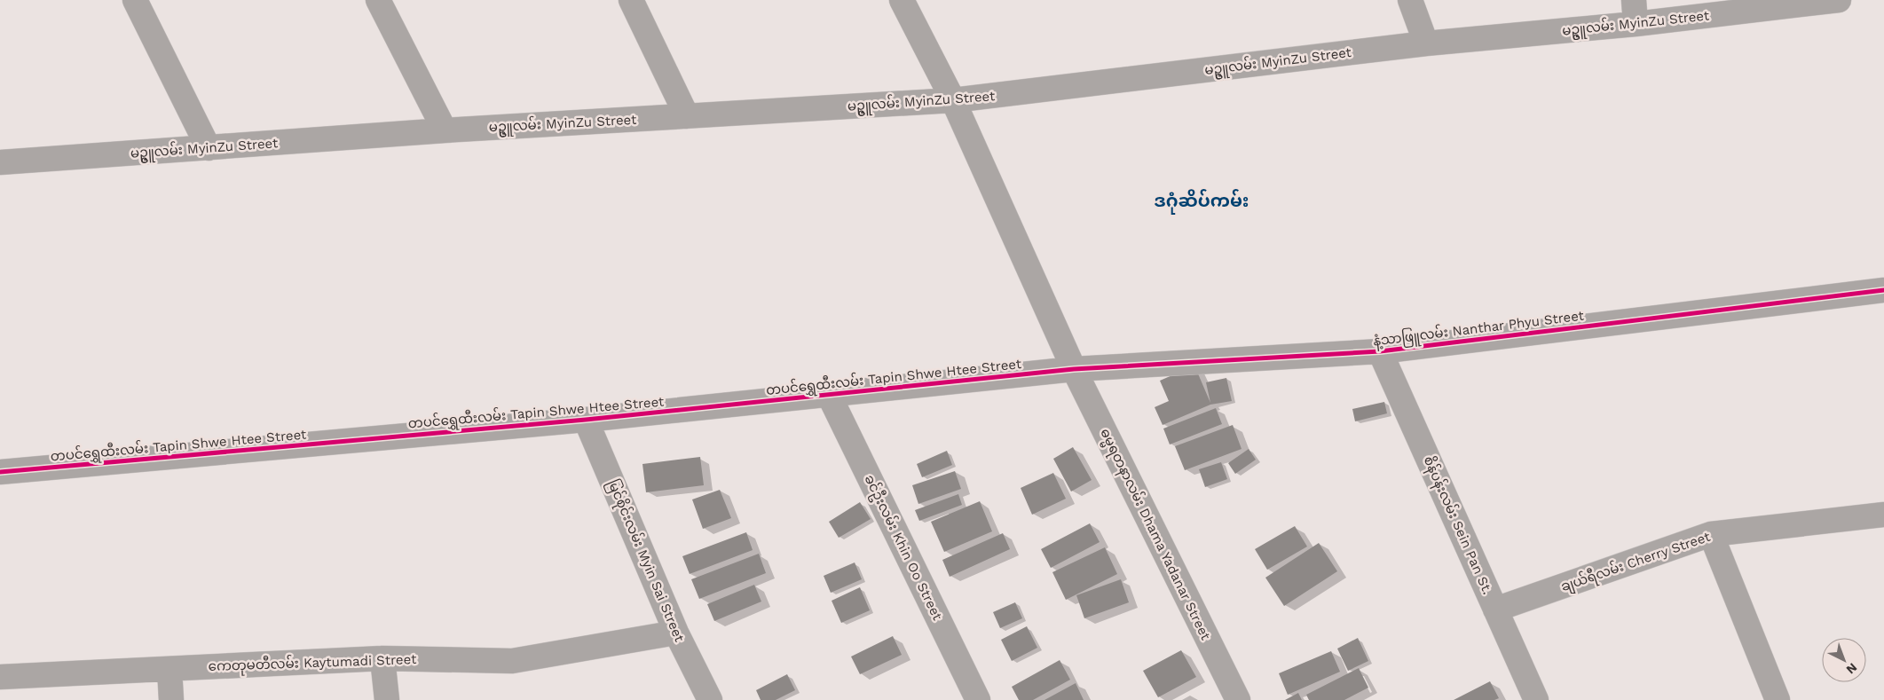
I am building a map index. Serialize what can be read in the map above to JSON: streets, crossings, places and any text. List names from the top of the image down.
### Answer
{
  "streets": {
    "street": [
      "မဥ္ဇူလမ်း MyinZu Street",
      "နံ့သာဖြူလမ်း Nanthar Phyu Street",
      "တပင်ရွှေထီးလမ်း Tapin Shwe Htee Street",
      "စိန်ပန်းလမ်း Sein Pan St.",
      "ဓမ္မရတနာလမ်း Dhama Yadanar Street",
      "ခင်ဦးလမ်း Khin Oo Street",
      "မြင်စိုင်းလမ်း Myin Sai Street",
      "ချယ်ရီလမ်း Cherry Street",
      "ကေတုမတီလမ်း Kaytumadi Street"
    ]
  },
  "crossings": [
    ["မဥ္ဇူလမ်း MyinZu Street", "ဓမ္မရတနာလမ်း Dhama Yadanar Street"],
    ["နံ့သာဖြူလမ်း Nanthar Phyu Street", "တပင်ရွှေထီးလမ်း Tapin Shwe Htee Street"],
    ["နံ့သာဖြူလမ်း Nanthar Phyu Street", "စိန်ပန်းလမ်း Sein Pan St."],
    ["နံ့သာဖြူလမ်း Nanthar Phyu Street", "ဓမ္မရတနာလမ်း Dhama Yadanar Street"],
    ["တပင်ရွှေထီးလမ်း Tapin Shwe Htee Street", "ဓမ္မရတနာလမ်း Dhama Yadanar Street"],
    ["တပင်ရွှေထီးလမ်း Tapin Shwe Htee Street", "ခင်ဦးလမ်း Khin Oo Street"],
    ["တပင်ရွှေထီးလမ်း Tapin Shwe Htee Street", "မြင်စိုင်းလမ်း Myin Sai Street"],
    ["စိန်ပန်းလမ်း Sein Pan St.", "ချယ်ရီလမ်း Cherry Street"],
    ["မြင်စိုင်းလမ်း Myin Sai Street", "ကေတုမတီလမ်း Kaytumadi Street"]
  ],
  "districts": ["ဒဂုံဆိပ်ကမ်း"],
  "north": "bottom right"
}
